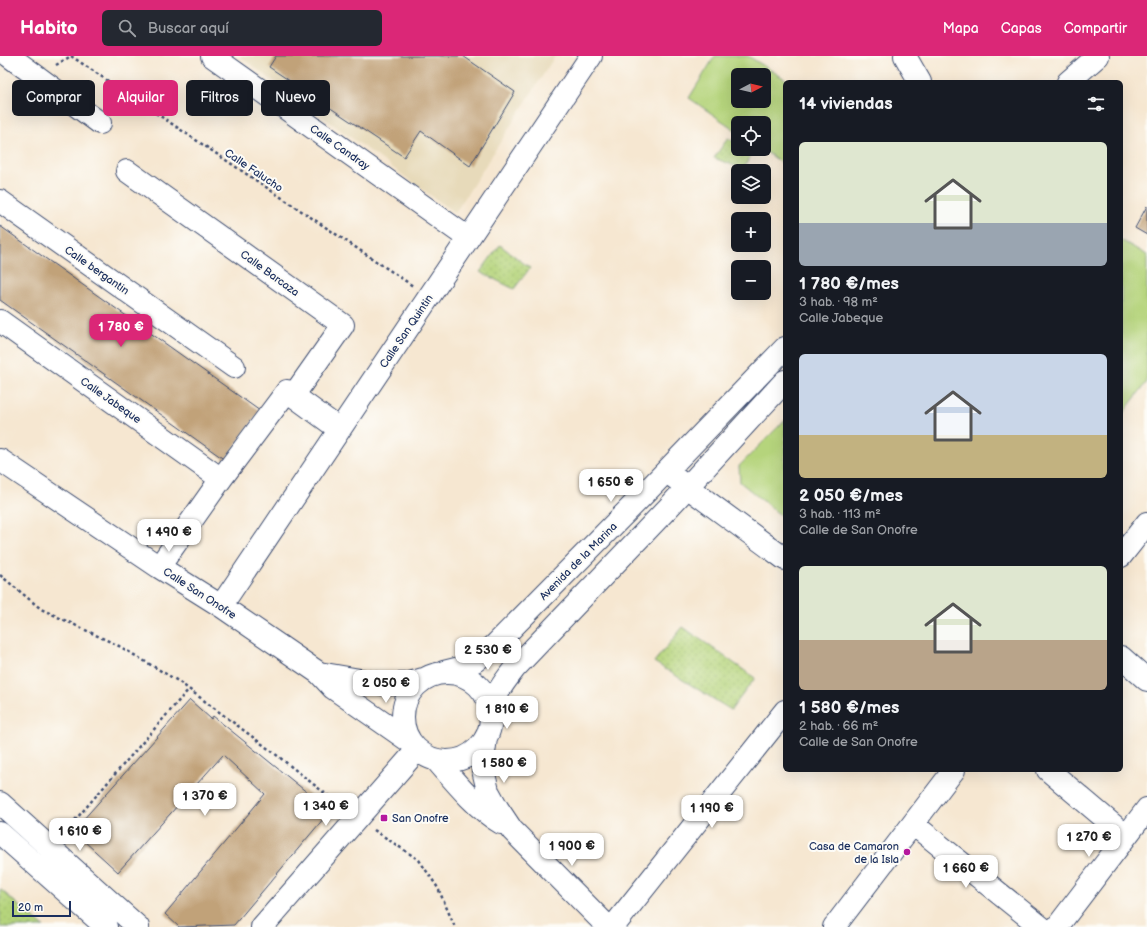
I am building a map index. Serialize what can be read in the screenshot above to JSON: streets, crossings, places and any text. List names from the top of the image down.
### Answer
{
  "streets": {
    "street": [
      "Calle Candray",
      "Calle bergantin",
      "Calle Barcaza",
      "Calle San Quintin",
      "Calle Jabeque",
      "Avenida de la Marina",
      "Calle San Onofre"
    ],
    "path": ["Calle Falucho"]
  },
  "crossings": [
    ["Calle Candray", "Calle San Quintin"],
    ["Calle Falucho", "Calle San Quintin"],
    ["Calle Barcaza", "Calle Jabeque"],
    ["Calle Barcaza", "Calle San Onofre"],
    ["Calle San Quintin", "Calle San Onofre"]
  ],
  "places": {
    "transit": ["San Onofre"],
    "other": ["Casa de Camaron de la Isla"]
  },
  "scale_bar": "20 m",
  "north": "right",
  "page": {
    "header": "Habito",
    "search": "Buscar aquí",
    "nav": ["Mapa", "Capas", "Compartir"],
    "map_buttons": ["+", "−"],
    "chip": [
      "Comprar",
      "Alquilar",
      "Filtros",
      "Nuevo"
    ],
    "heading": "14 viviendas",
    "list": [
      {
        "name": "1 780 €/mes",
        "note": "3 hab. · 98 m² · Calle Jabeque"
      },
      {
        "name": "2 050 €/mes",
        "note": "3 hab. · 113 m² · Calle de San Onofre"
      },
      {
        "name": "1 580 €/mes",
        "note": "2 hab. · 66 m² · Calle de San Onofre"
      }
    ],
    "price": [
      "1 780 €",
      "1 650 €",
      "1 490 €",
      "2 530 €",
      "2 050 €",
      "1 810 €",
      "1 580 €",
      "1 370 €",
      "1 340 €",
      "1 190 €",
      "1 610 €",
      "1 270 €",
      "1 900 €",
      "1 660 €"
    ],
    "scale": "20 m"
  }
}
